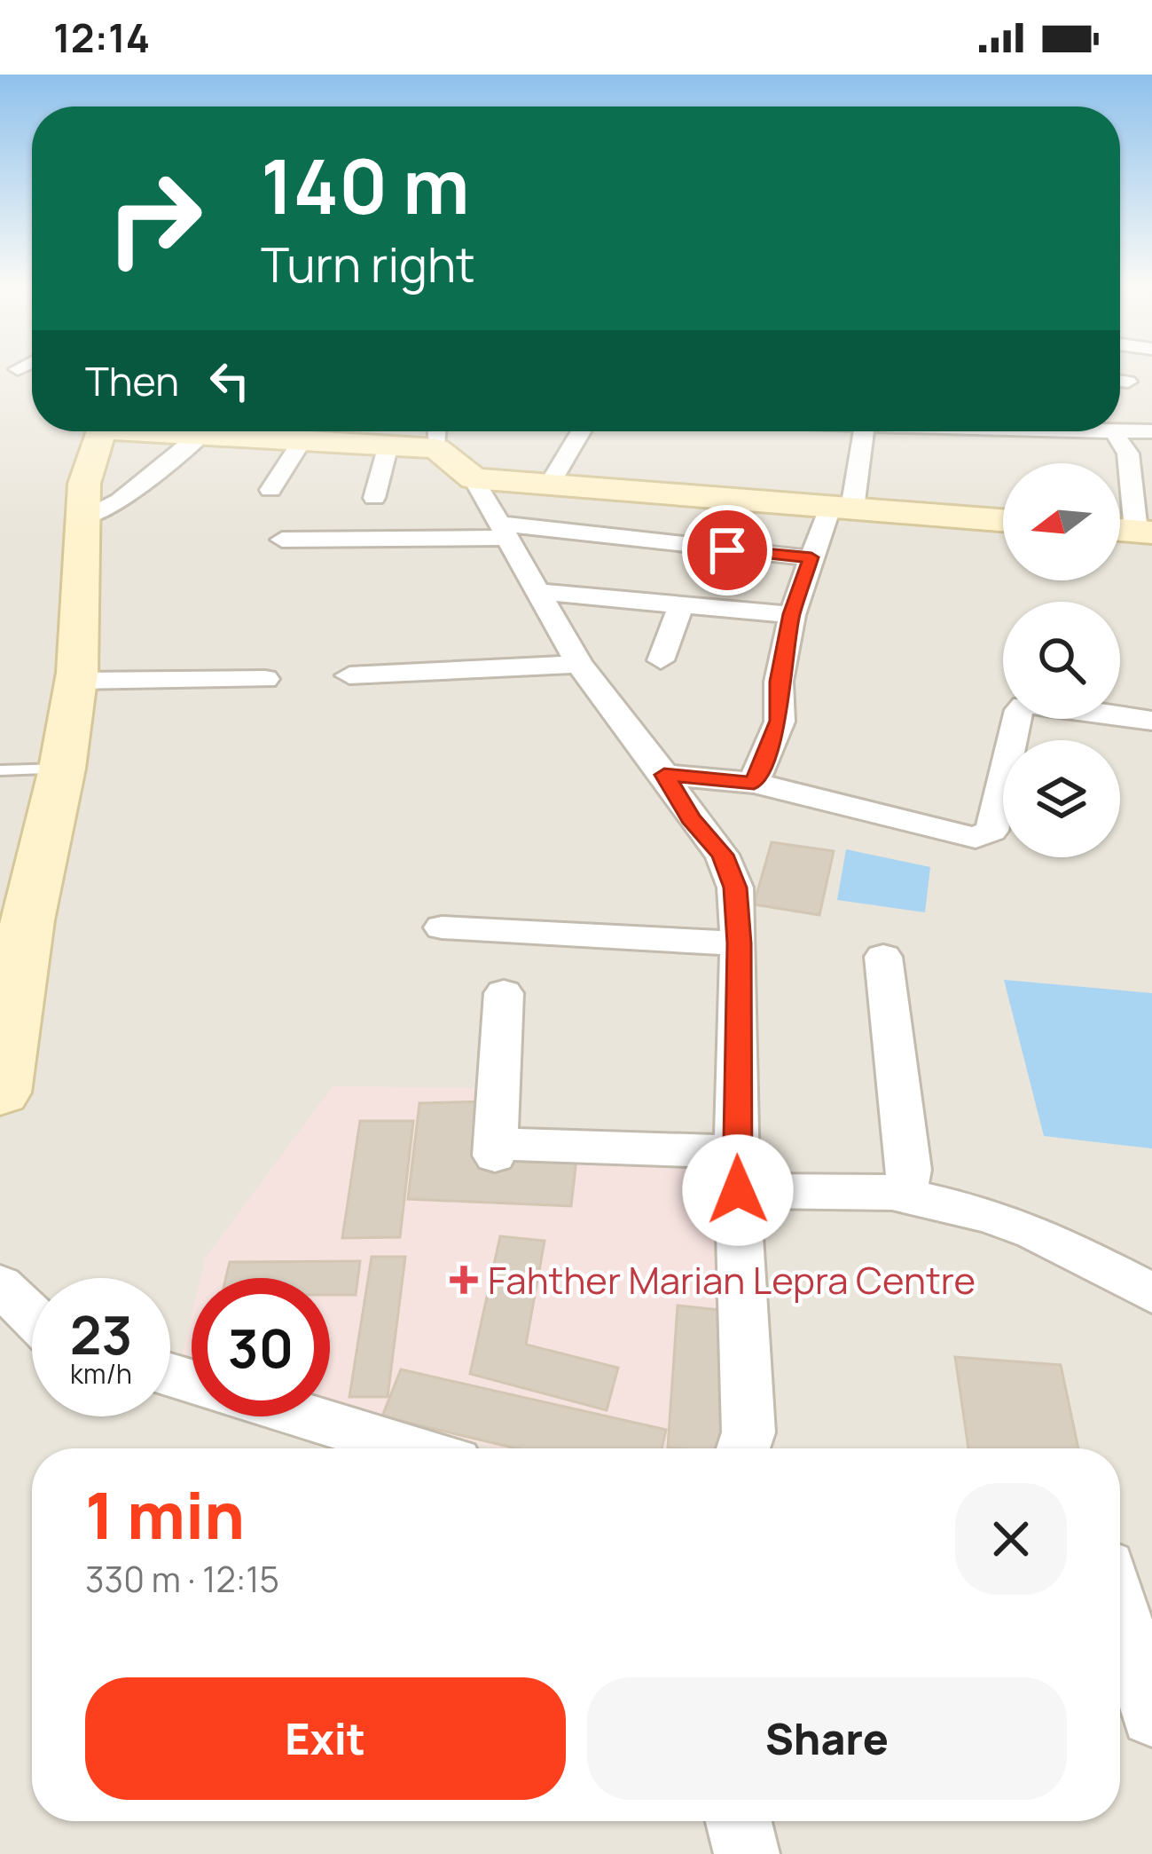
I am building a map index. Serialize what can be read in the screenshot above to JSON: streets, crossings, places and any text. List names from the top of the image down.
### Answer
{
  "places": {
    "health": ["Fahther Marian Lepra Centre"]
  },
  "north": "left",
  "page": {
    "status": "12:14",
    "turn": ["140 m", "Turn right"],
    "then": "Then",
    "speed": "23 km/h",
    "limit": "30",
    "heading": ["1 min", "330 m · 12:15"],
    "buttons": ["Exit", "Share"]
  }
}
